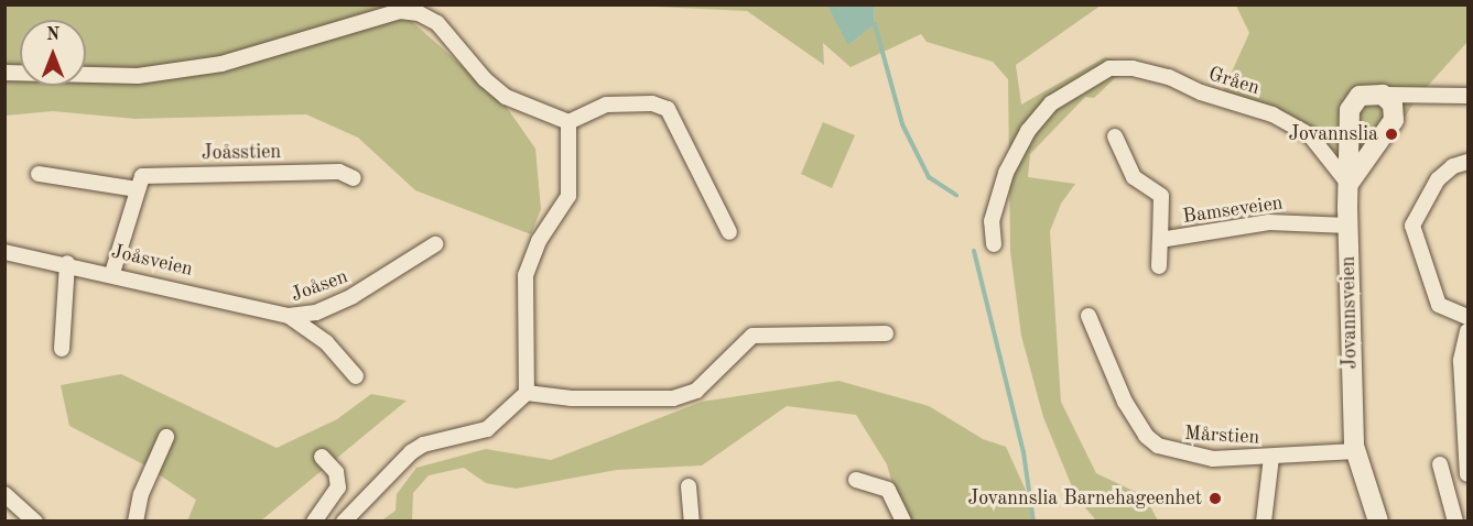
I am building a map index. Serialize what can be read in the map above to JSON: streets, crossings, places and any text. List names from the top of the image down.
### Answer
{
  "streets": {
    "street": [
      "Gråen",
      "Joåsstien",
      "Bamseveien",
      "Joåsveien",
      "Joåsen",
      "Jovannsveien",
      "Mårstien"
    ]
  },
  "crossings": [
    ["Gråen", "Jovannsveien"],
    ["Bamseveien", "Jovannsveien"],
    ["Joåsveien", "Joåsen"],
    ["Jovannsveien", "Mårstien"]
  ],
  "places": ["Jovannslia", "Jovannslia Barnehageenhet"],
  "north": "top"
}
